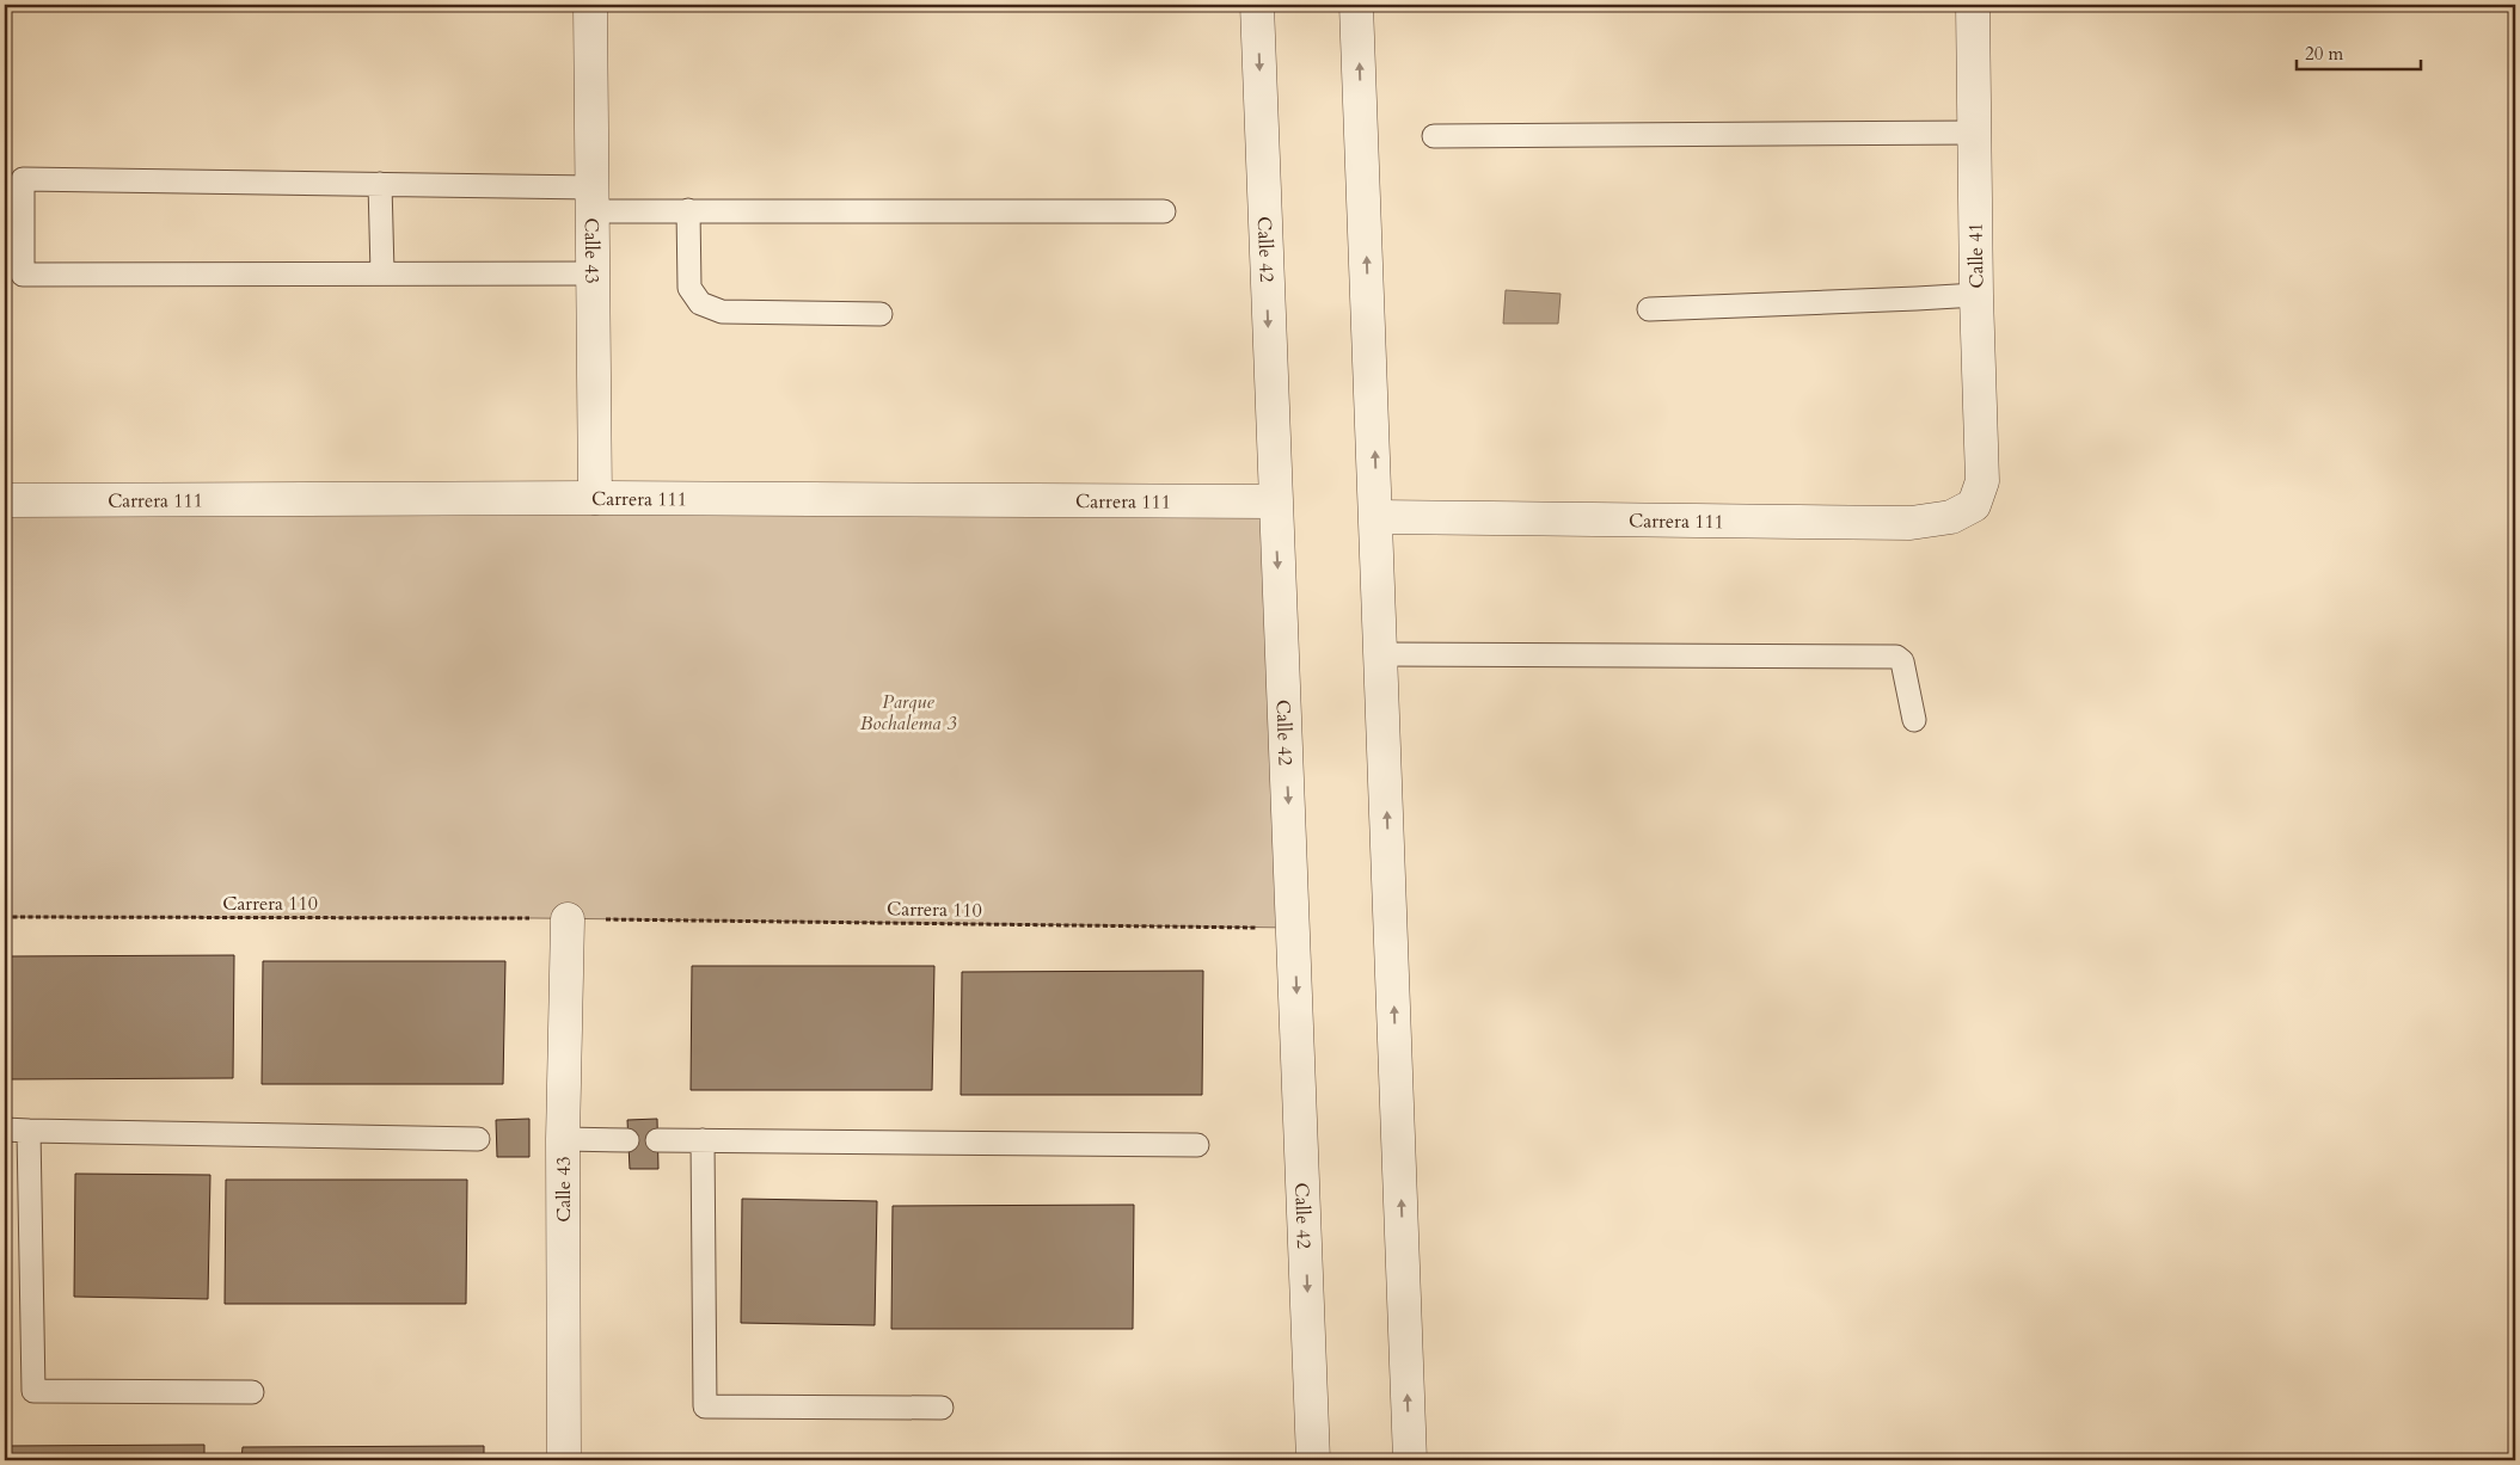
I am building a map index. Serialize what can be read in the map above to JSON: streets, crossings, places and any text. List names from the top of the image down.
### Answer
{
  "streets": {
    "street": [
      "Calle 42",
      "Calle 43",
      "Calle 41",
      "Carrera 111"
    ],
    "path": ["Carrera 110"]
  },
  "crossings": [
    ["Calle 42", "Carrera 111"],
    ["Calle 43", "Carrera 111"],
    ["Calle 43", "Carrera 110"],
    ["Calle 41", "Carrera 111"]
  ],
  "parks": ["Parque Bochalema 3"],
  "scale_bar": "20 m"
}
